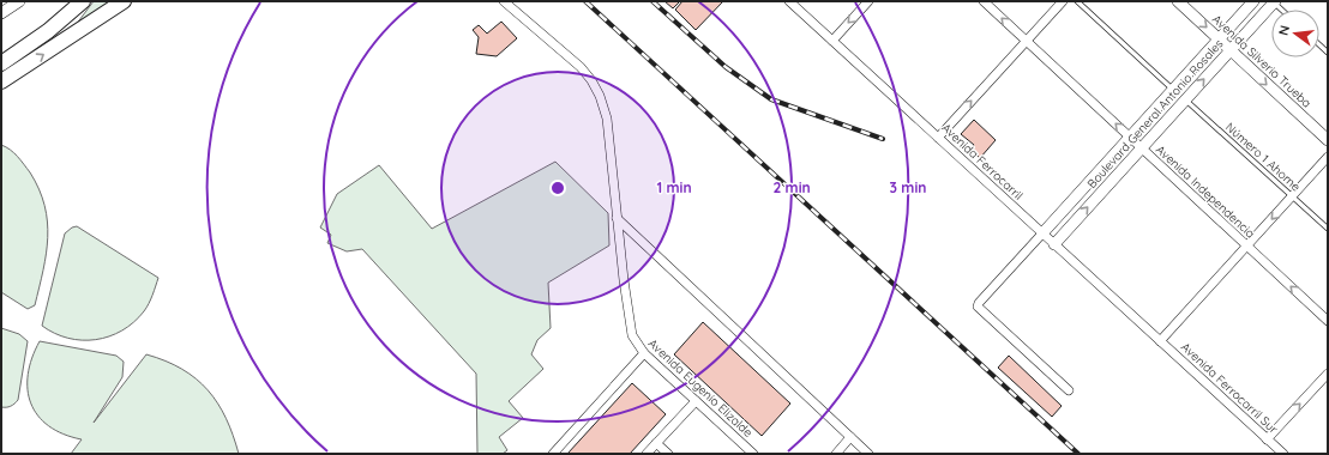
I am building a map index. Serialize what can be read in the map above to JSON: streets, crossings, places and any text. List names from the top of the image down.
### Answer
{
  "streets": {
    "street": [
      "Avenida Silverio Trueba",
      "Boulevard General Antonio Rosales",
      "Avenida Ferrocarril",
      "Avenida Independencia",
      "Avenida Eugenio Elizalde",
      "Avenida Ferrocarril Sur"
    ],
    "lane": ["Número 1 Ahome"]
  },
  "crossings": [
    ["Avenida Silverio Trueba", "Boulevard General Antonio Rosales"],
    ["Boulevard General Antonio Rosales", "Número 1 Ahome"],
    ["Boulevard General Antonio Rosales", "Avenida Ferrocarril"],
    ["Boulevard General Antonio Rosales", "Avenida Independencia"],
    ["Avenida Ferrocarril", "Avenida Ferrocarril Sur"]
  ],
  "one_way": ["Avenida Silverio Trueba", "Avenida Independencia"],
  "north": "left",
  "rings": ["1 min", "2 min", "3 min"]
}
